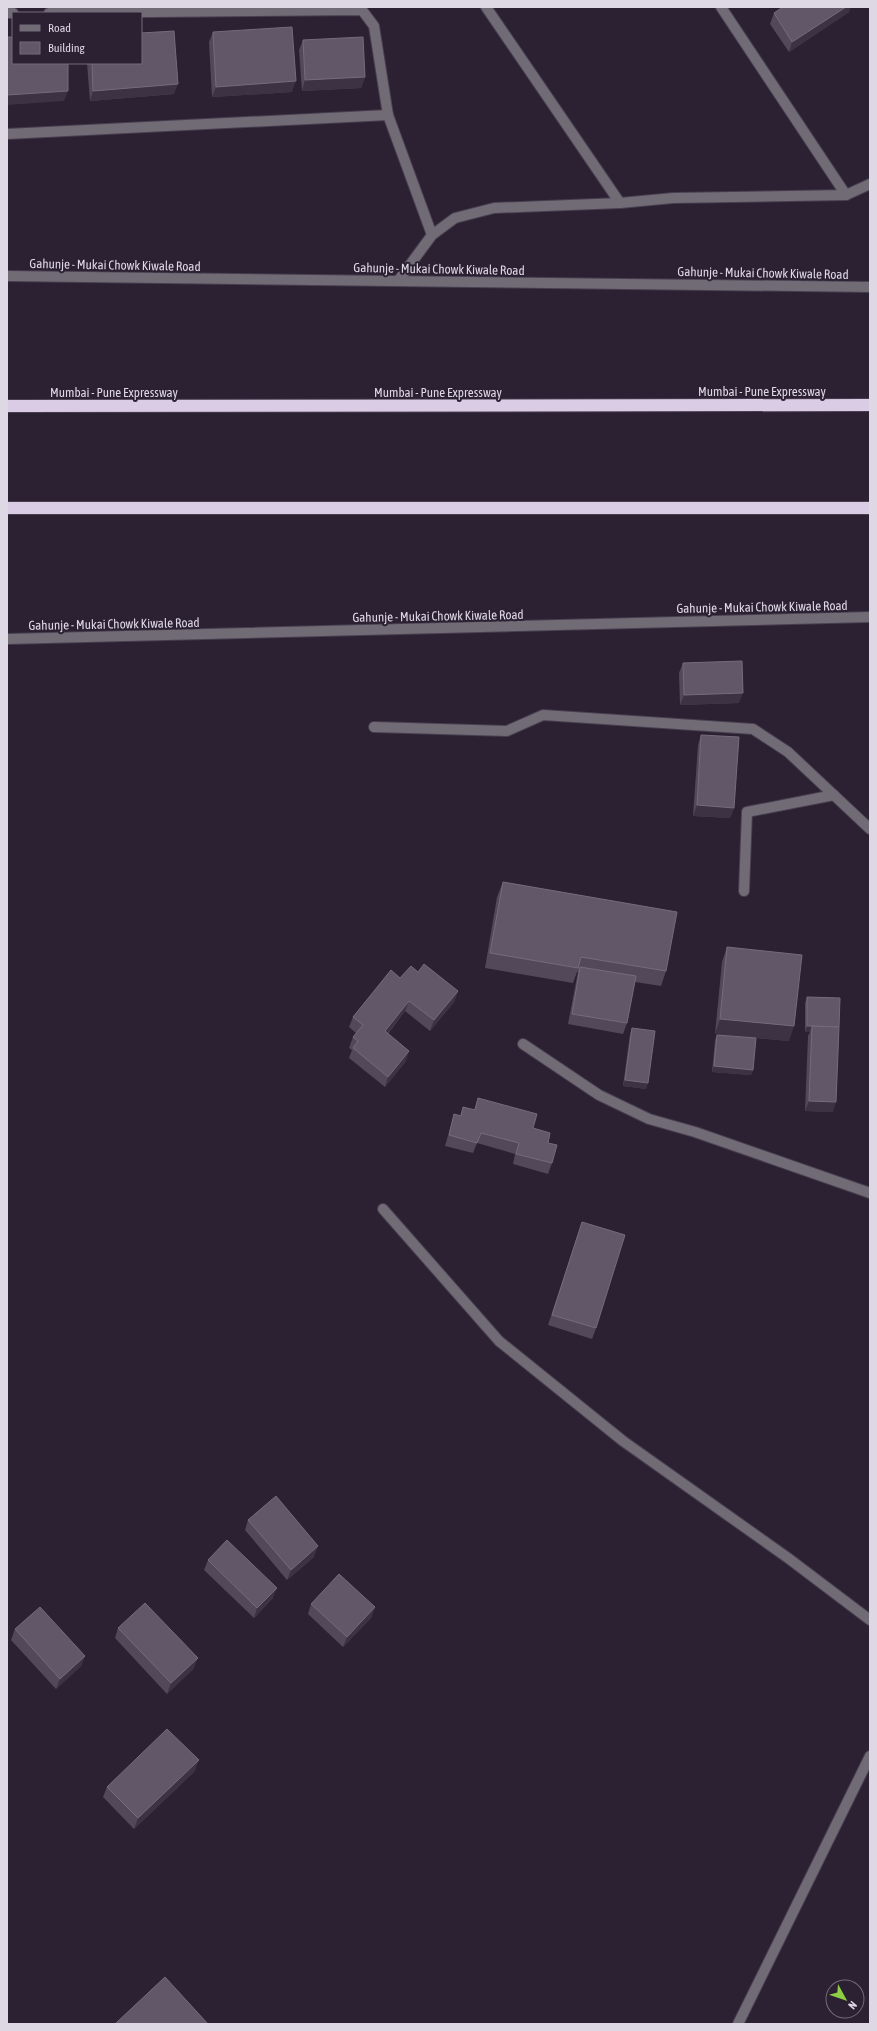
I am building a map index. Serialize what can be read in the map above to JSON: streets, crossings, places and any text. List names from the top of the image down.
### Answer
{
  "streets": {
    "highway": ["Mumbai - Pune Expressway"],
    "street": ["Gahunje - Mukai Chowk Kiwale Road"]
  },
  "legend": ["Road", "Building"],
  "north": "bottom right"
}
